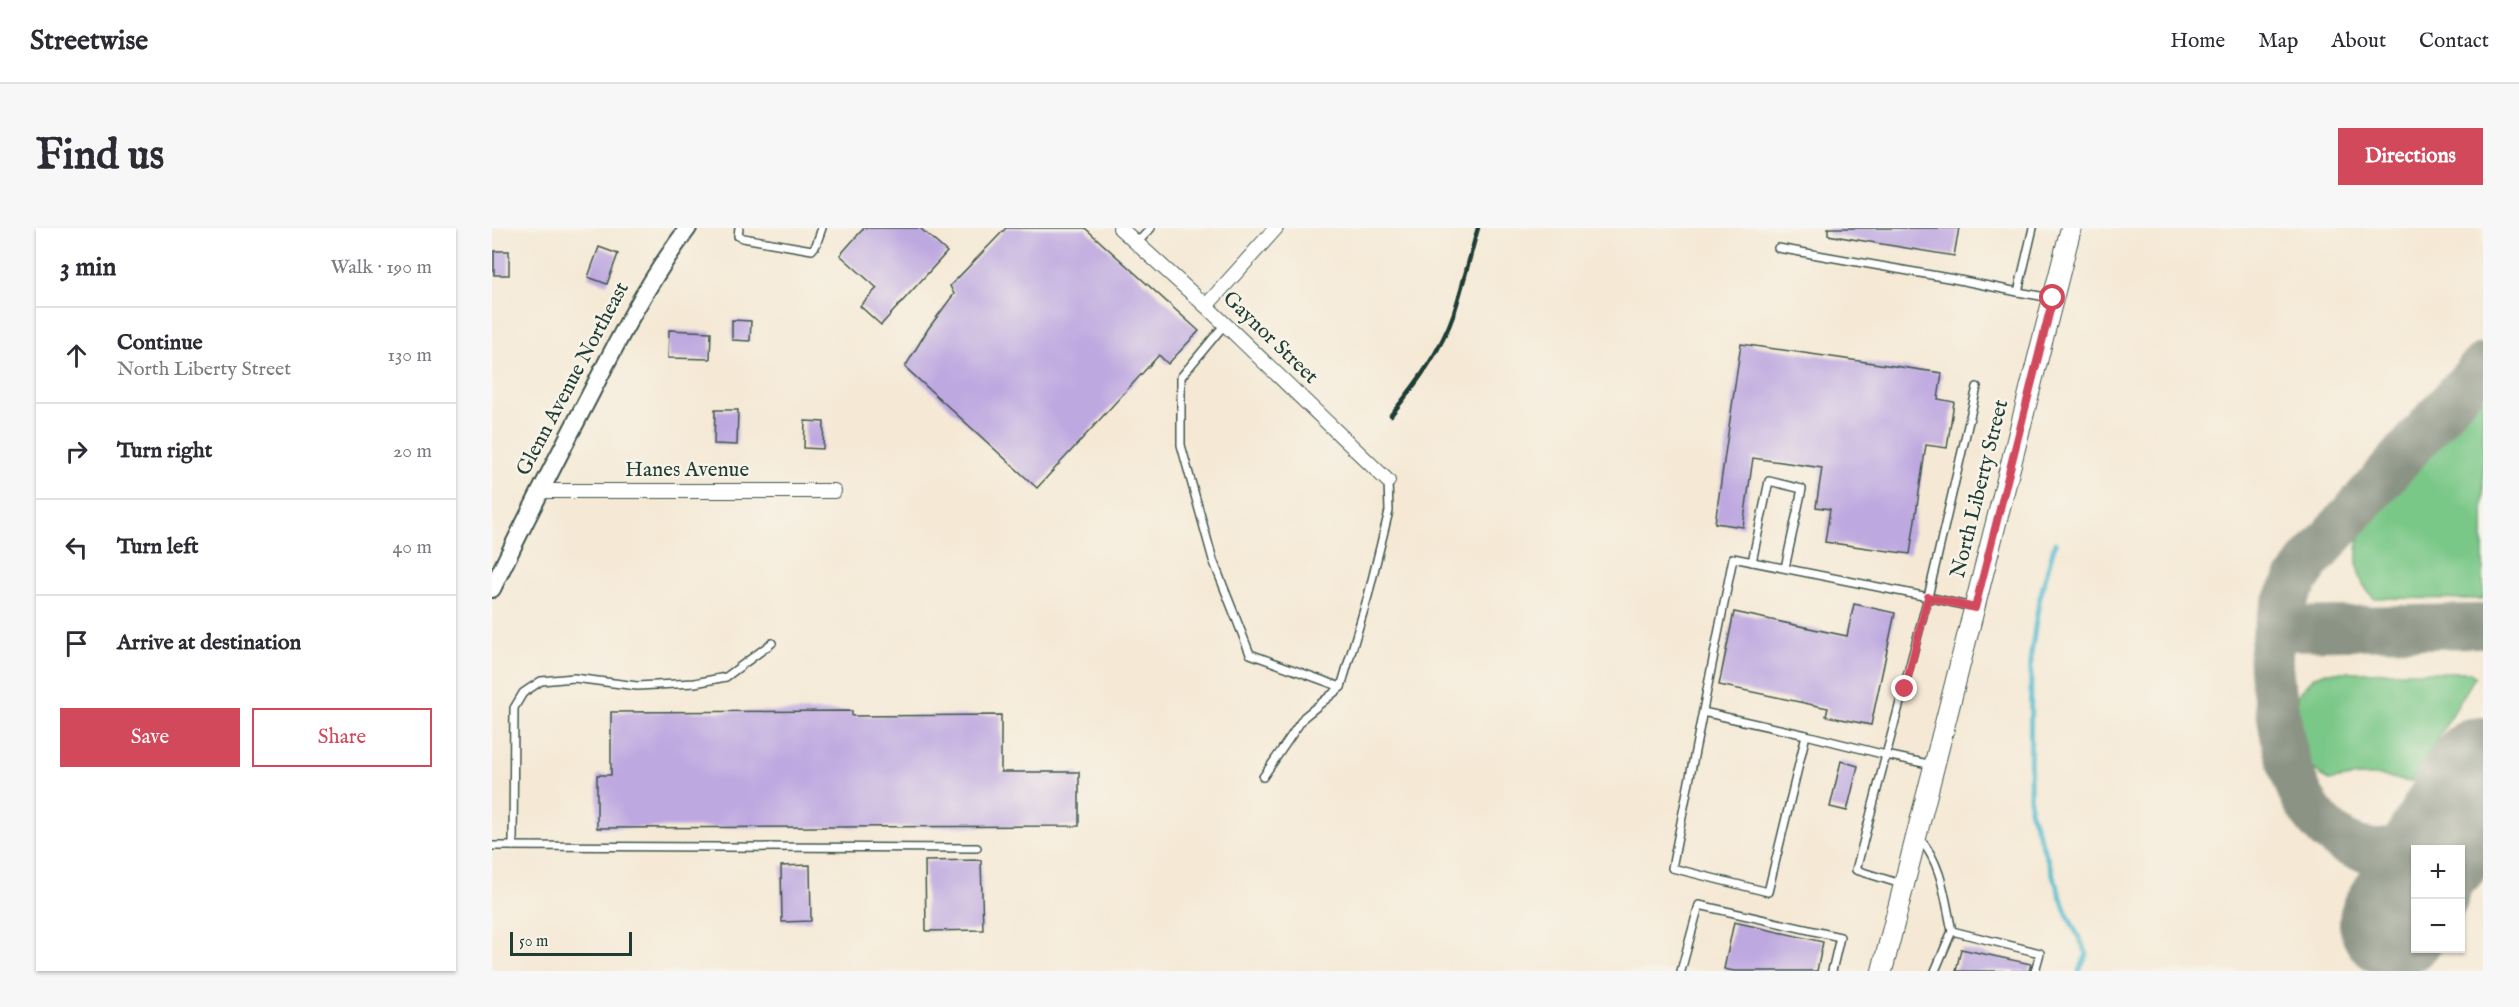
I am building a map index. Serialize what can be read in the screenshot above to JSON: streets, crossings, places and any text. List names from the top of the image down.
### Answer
{
  "streets": {
    "main road": ["North Liberty Street"],
    "street": ["Gaynor Street", "Glenn Avenue Northeast", "Hanes Avenue"]
  },
  "crossings": [
    ["Glenn Avenue Northeast", "Hanes Avenue"]
  ],
  "scale_bar": "50 m",
  "page": {
    "header": "Streetwise",
    "nav": [
      "Home",
      "Map",
      "About",
      "Contact"
    ],
    "buttons": [
      "Directions",
      ["Save", "Share"]
    ],
    "title": "Find us",
    "heading": ["3 min", "Walk · 190 m"],
    "list": [
      ["Continue", "North Liberty Street", "130 m"],
      ["Turn right", "20 m"],
      ["Turn left", "40 m"],
      "Arrive at destination"
    ],
    "map_buttons": ["+", "−"],
    "scale": "50 m"
  }
}
